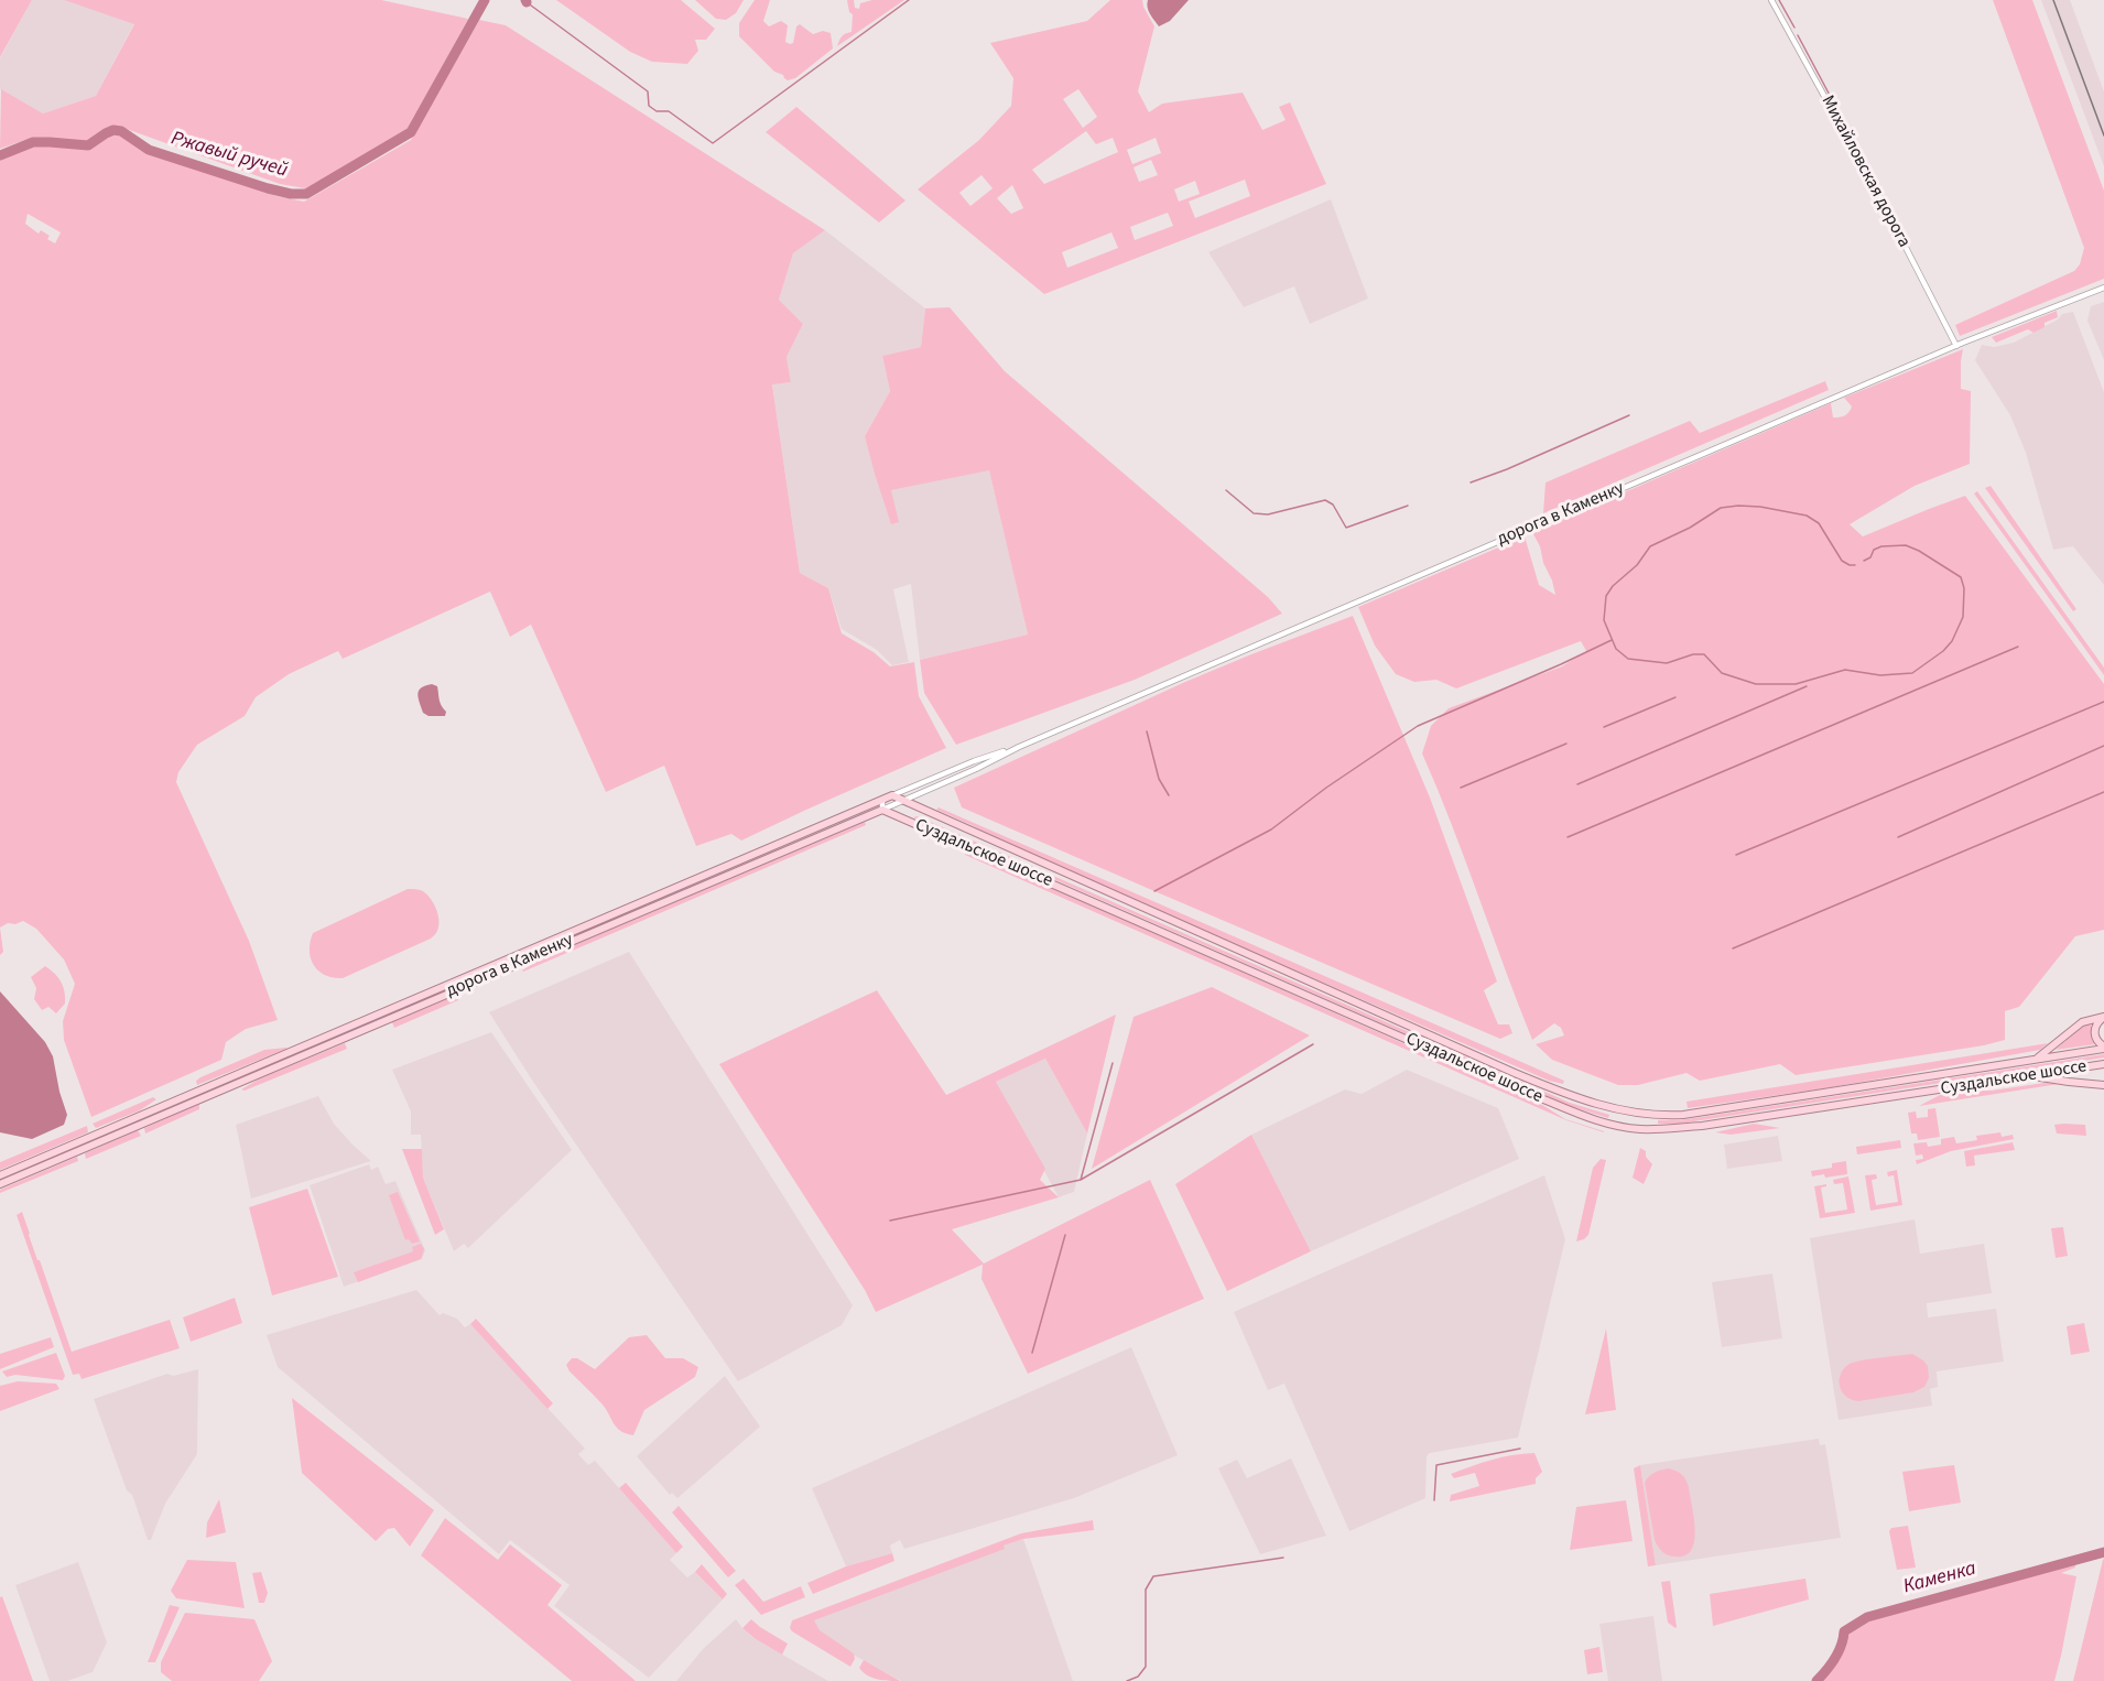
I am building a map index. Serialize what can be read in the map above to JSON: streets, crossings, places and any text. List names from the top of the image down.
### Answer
{
  "streets": {
    "main road": ["дорога в Каменку", "Суздальское шоссе"],
    "street": ["Михайловская дорога"]
  },
  "crossings": [
    ["Михайловская дорога", "дорога в Каменку"],
    ["дорога в Каменку", "Суздальское шоссе"]
  ],
  "water": ["Ржавый ручей", "Каменка"]
}
